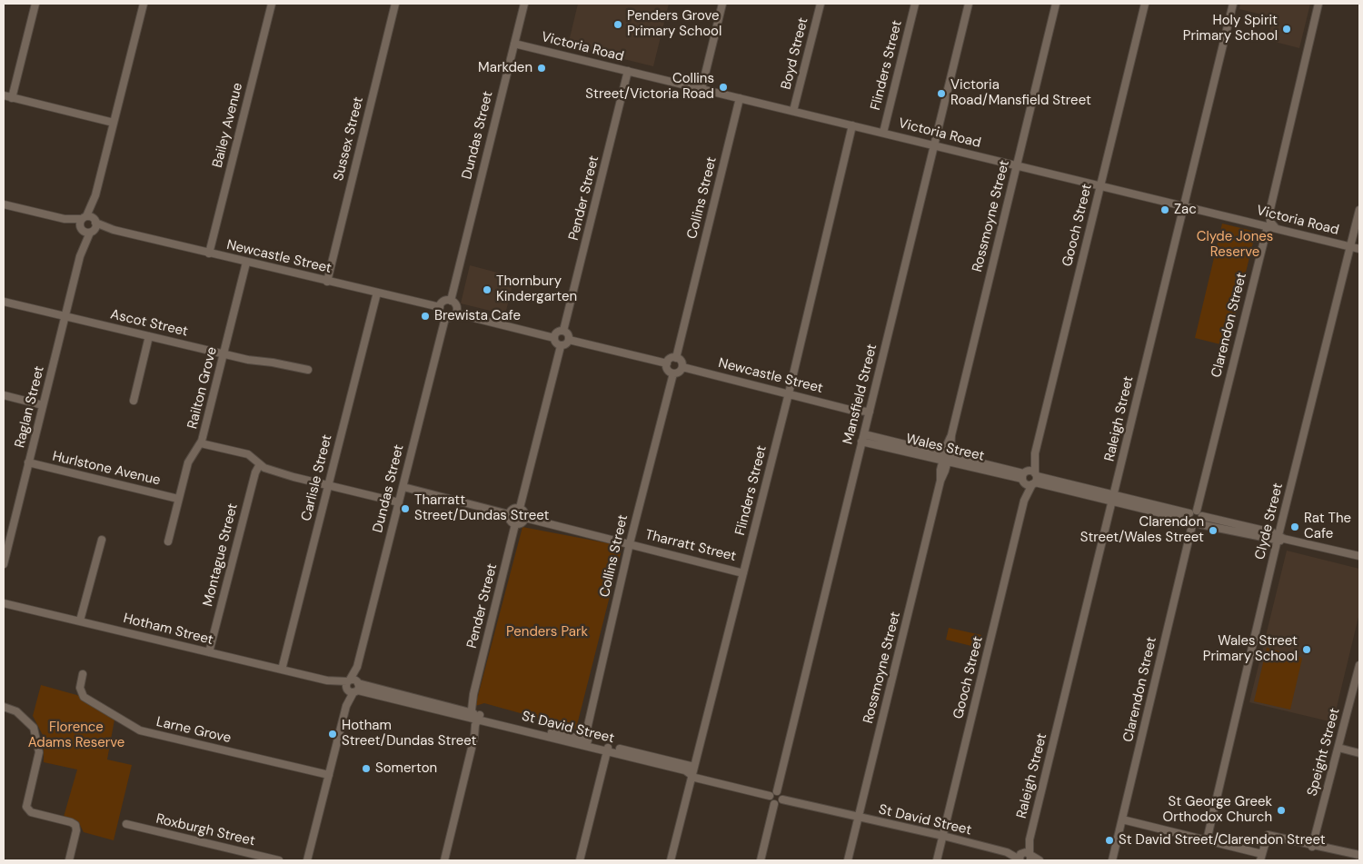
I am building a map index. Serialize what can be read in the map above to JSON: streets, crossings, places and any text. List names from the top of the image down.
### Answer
{
  "streets": {
    "street": [
      "Victoria Road",
      "Boyd Street",
      "Flinders Street",
      "Bailey Avenue",
      "Dundas Street",
      "Sussex Street",
      "Pender Street",
      "Collins Street",
      "Rossmoyne Street",
      "Gooch Street",
      "Newcastle Street",
      "Ascot Street",
      "Clarendon Street",
      "Railton Grove",
      "Mansfield Street",
      "Raglan Street",
      "Raleigh Street",
      "Wales Street",
      "Hurlstone Avenue",
      "Carlisle Street",
      "Clyde Street",
      "Tharratt Street",
      "Montague Street",
      "Hotham Street",
      "St David Street",
      "Larne Grove",
      "Speight Street",
      "Roxburgh Street"
    ]
  },
  "crossings": [
    ["Victoria Road", "Boyd Street"],
    ["Victoria Road", "Flinders Street"],
    ["Victoria Road", "Dundas Street"],
    ["Victoria Road", "Pender Street"],
    ["Victoria Road", "Collins Street"],
    ["Victoria Road", "Rossmoyne Street"],
    ["Victoria Road", "Gooch Street"],
    ["Victoria Road", "Clarendon Street"],
    ["Victoria Road", "Mansfield Street"],
    ["Victoria Road", "Raleigh Street"],
    ["Victoria Road", "Clyde Street"],
    ["Flinders Street", "Newcastle Street"],
    ["Flinders Street", "Tharratt Street"],
    ["Flinders Street", "St David Street"],
    ["Bailey Avenue", "Newcastle Street"],
    ["Dundas Street", "Newcastle Street"],
    ["Dundas Street", "Hotham Street"],
    ["Dundas Street", "St David Street"],
    ["Dundas Street", "Larne Grove"],
    ["Sussex Street", "Newcastle Street"],
    ["Pender Street", "Tharratt Street"],
    ["Pender Street", "St David Street"],
    ["Collins Street", "Newcastle Street"],
    ["Collins Street", "Tharratt Street"],
    ["Collins Street", "St David Street"],
    ["Rossmoyne Street", "Wales Street"],
    ["Rossmoyne Street", "St David Street"],
    ["Gooch Street", "Wales Street"],
    ["Gooch Street", "St David Street"],
    ["Newcastle Street", "Railton Grove"],
    ["Newcastle Street", "Mansfield Street"],
    ["Newcastle Street", "Raglan Street"],
    ["Newcastle Street", "Carlisle Street"],
    ["Ascot Street", "Railton Grove"],
    ["Ascot Street", "Raglan Street"],
    ["Railton Grove", "Hurlstone Avenue"],
    ["Mansfield Street", "Wales Street"],
    ["Mansfield Street", "St David Street"],
    ["Raglan Street", "Hurlstone Avenue"],
    ["Raleigh Street", "St David Street"],
    ["Carlisle Street", "Hotham Street"],
    ["Montague Street", "Hotham Street"],
    ["Hotham Street", "St David Street"]
  ],
  "parks": ["Clyde Jones Reserve", "Penders Park", "Florence Adams Reserve"],
  "places": [
    "Penders Grove Primary School",
    "Holy Spirit Primary School",
    "Markden",
    "Collins Street/Victoria Road",
    "Victoria Road/Mansfield Street",
    "Zac",
    "Thornbury Kindergarten",
    "Brewista Cafe",
    "Tharratt Street/Dundas Street",
    "Rat The Cafe",
    "Clarendon Street/Wales Street",
    "Wales Street Primary School",
    "Hotham Street/Dundas Street",
    "Somerton",
    "St George Greek Orthodox Church",
    "St David Street/Clarendon Street"
  ]
}
